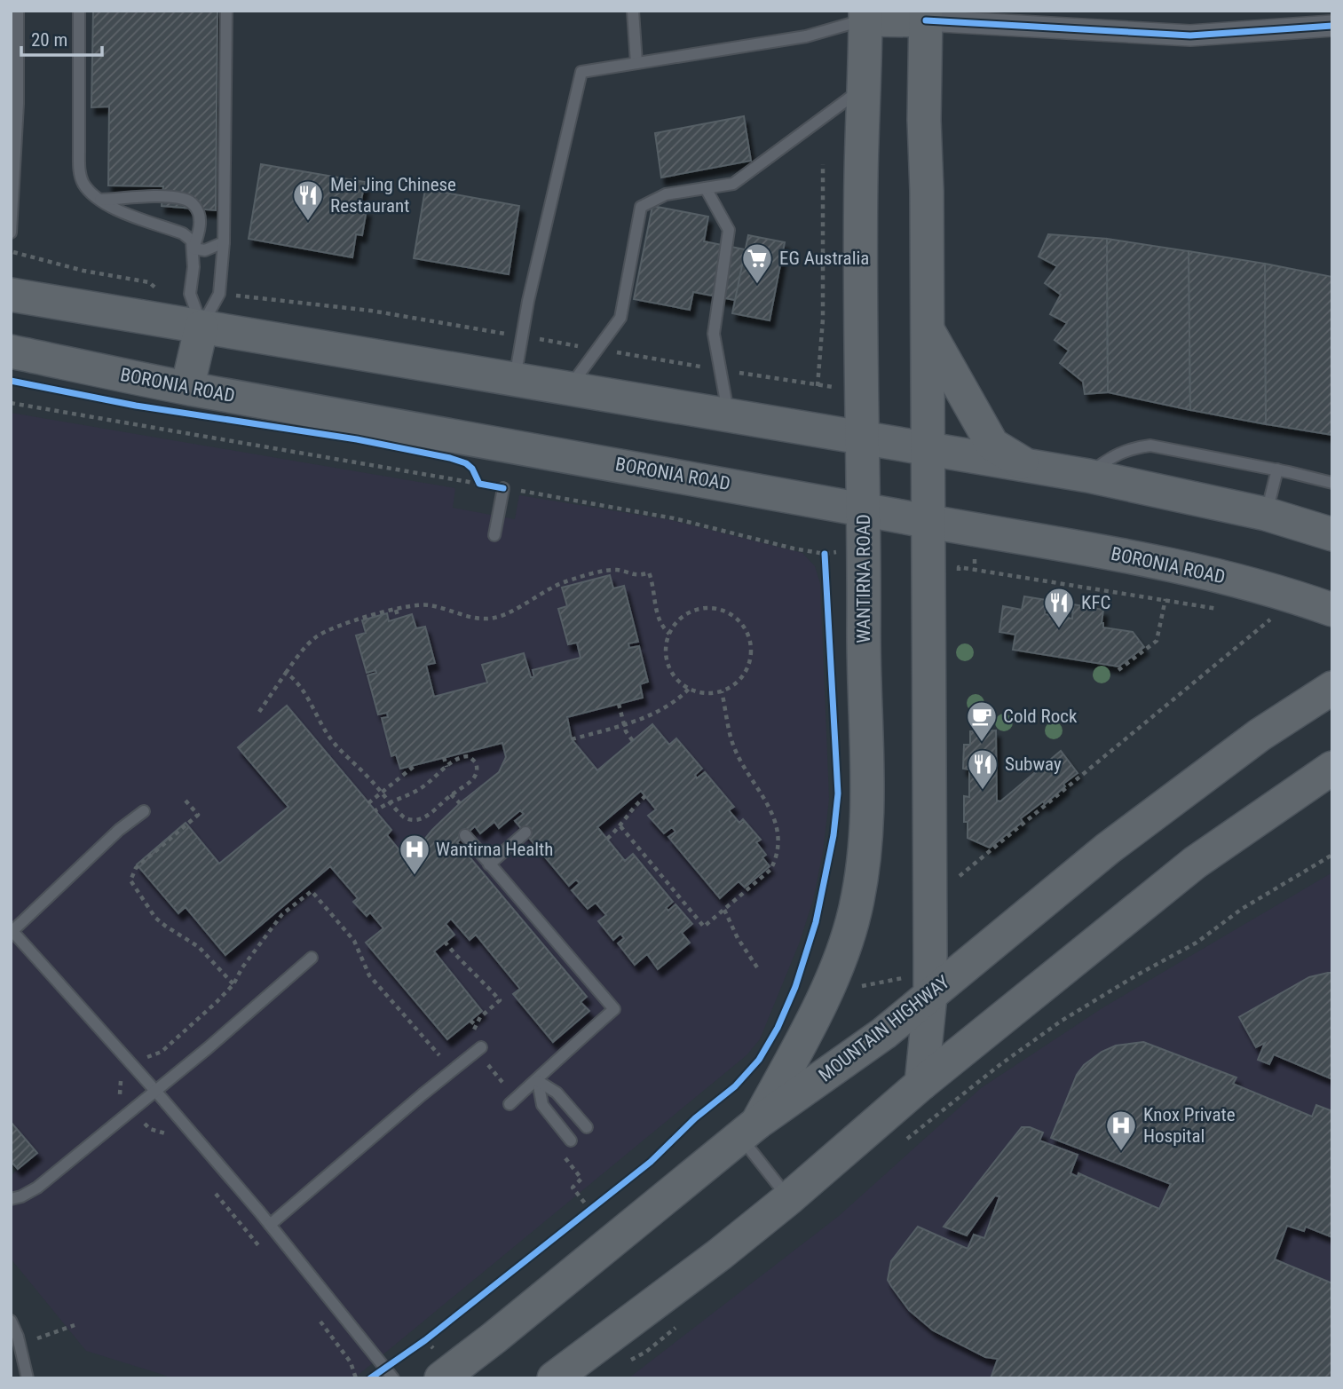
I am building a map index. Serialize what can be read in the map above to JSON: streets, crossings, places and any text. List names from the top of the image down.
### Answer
{
  "streets": {
    "main road": ["BORONIA ROAD", "WANTIRNA ROAD", "MOUNTAIN HIGHWAY"]
  },
  "crossings": [
    ["BORONIA ROAD", "WANTIRNA ROAD"],
    ["WANTIRNA ROAD", "MOUNTAIN HIGHWAY"]
  ],
  "places": {
    "restaurant": ["Mei Jing Chinese Restaurant", "KFC", "Subway"],
    "supermarket": ["EG Australia"],
    "cafe": ["Cold Rock"],
    "hospital": ["Wantirna Health", "Knox Private Hospital"]
  },
  "scale_bar": "20 m"
}
